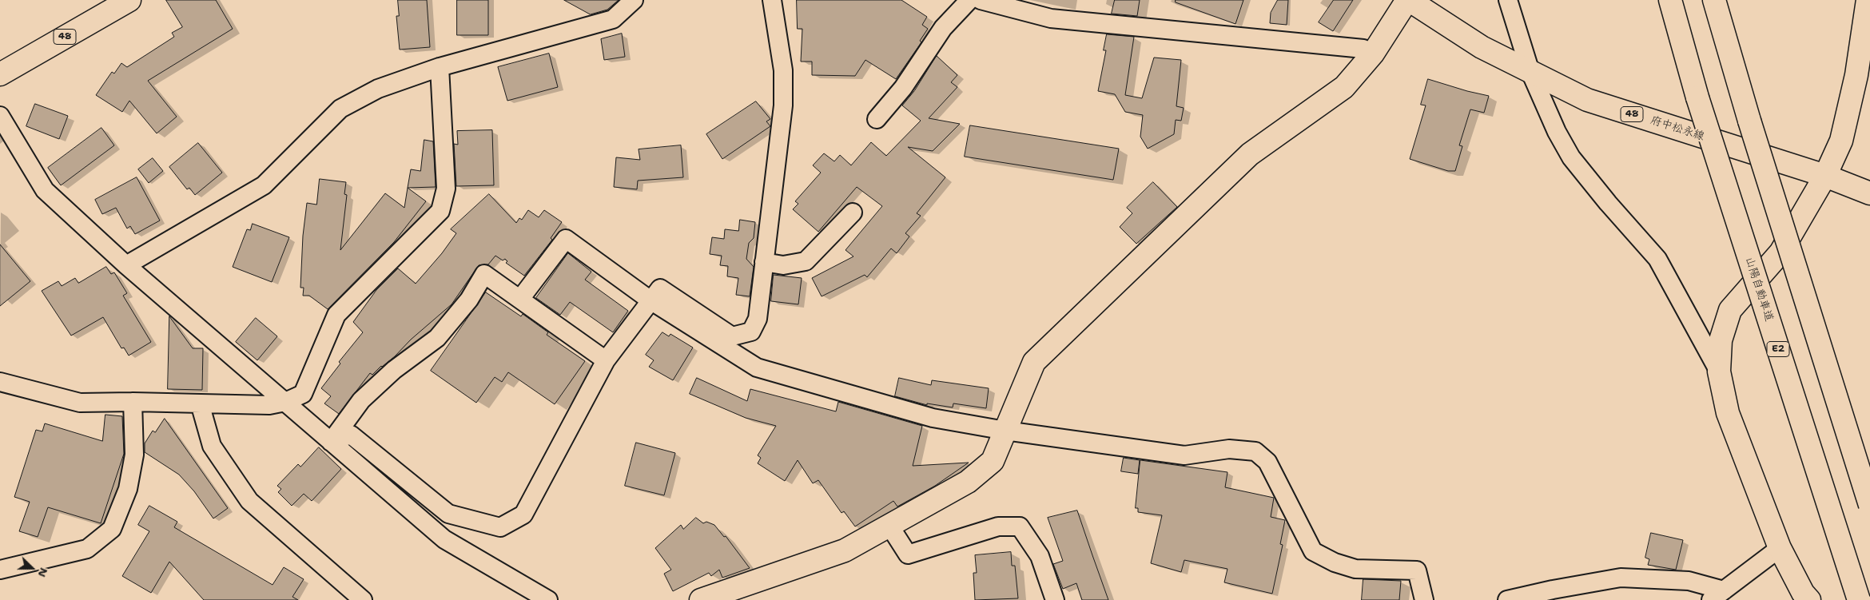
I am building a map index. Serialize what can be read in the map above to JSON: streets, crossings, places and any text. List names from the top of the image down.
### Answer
{
  "streets": {
    "main road": [
      "48",
      "府中松永線",
      "山陽自動車道",
      "E2"
    ]
  },
  "north": "right"
}
